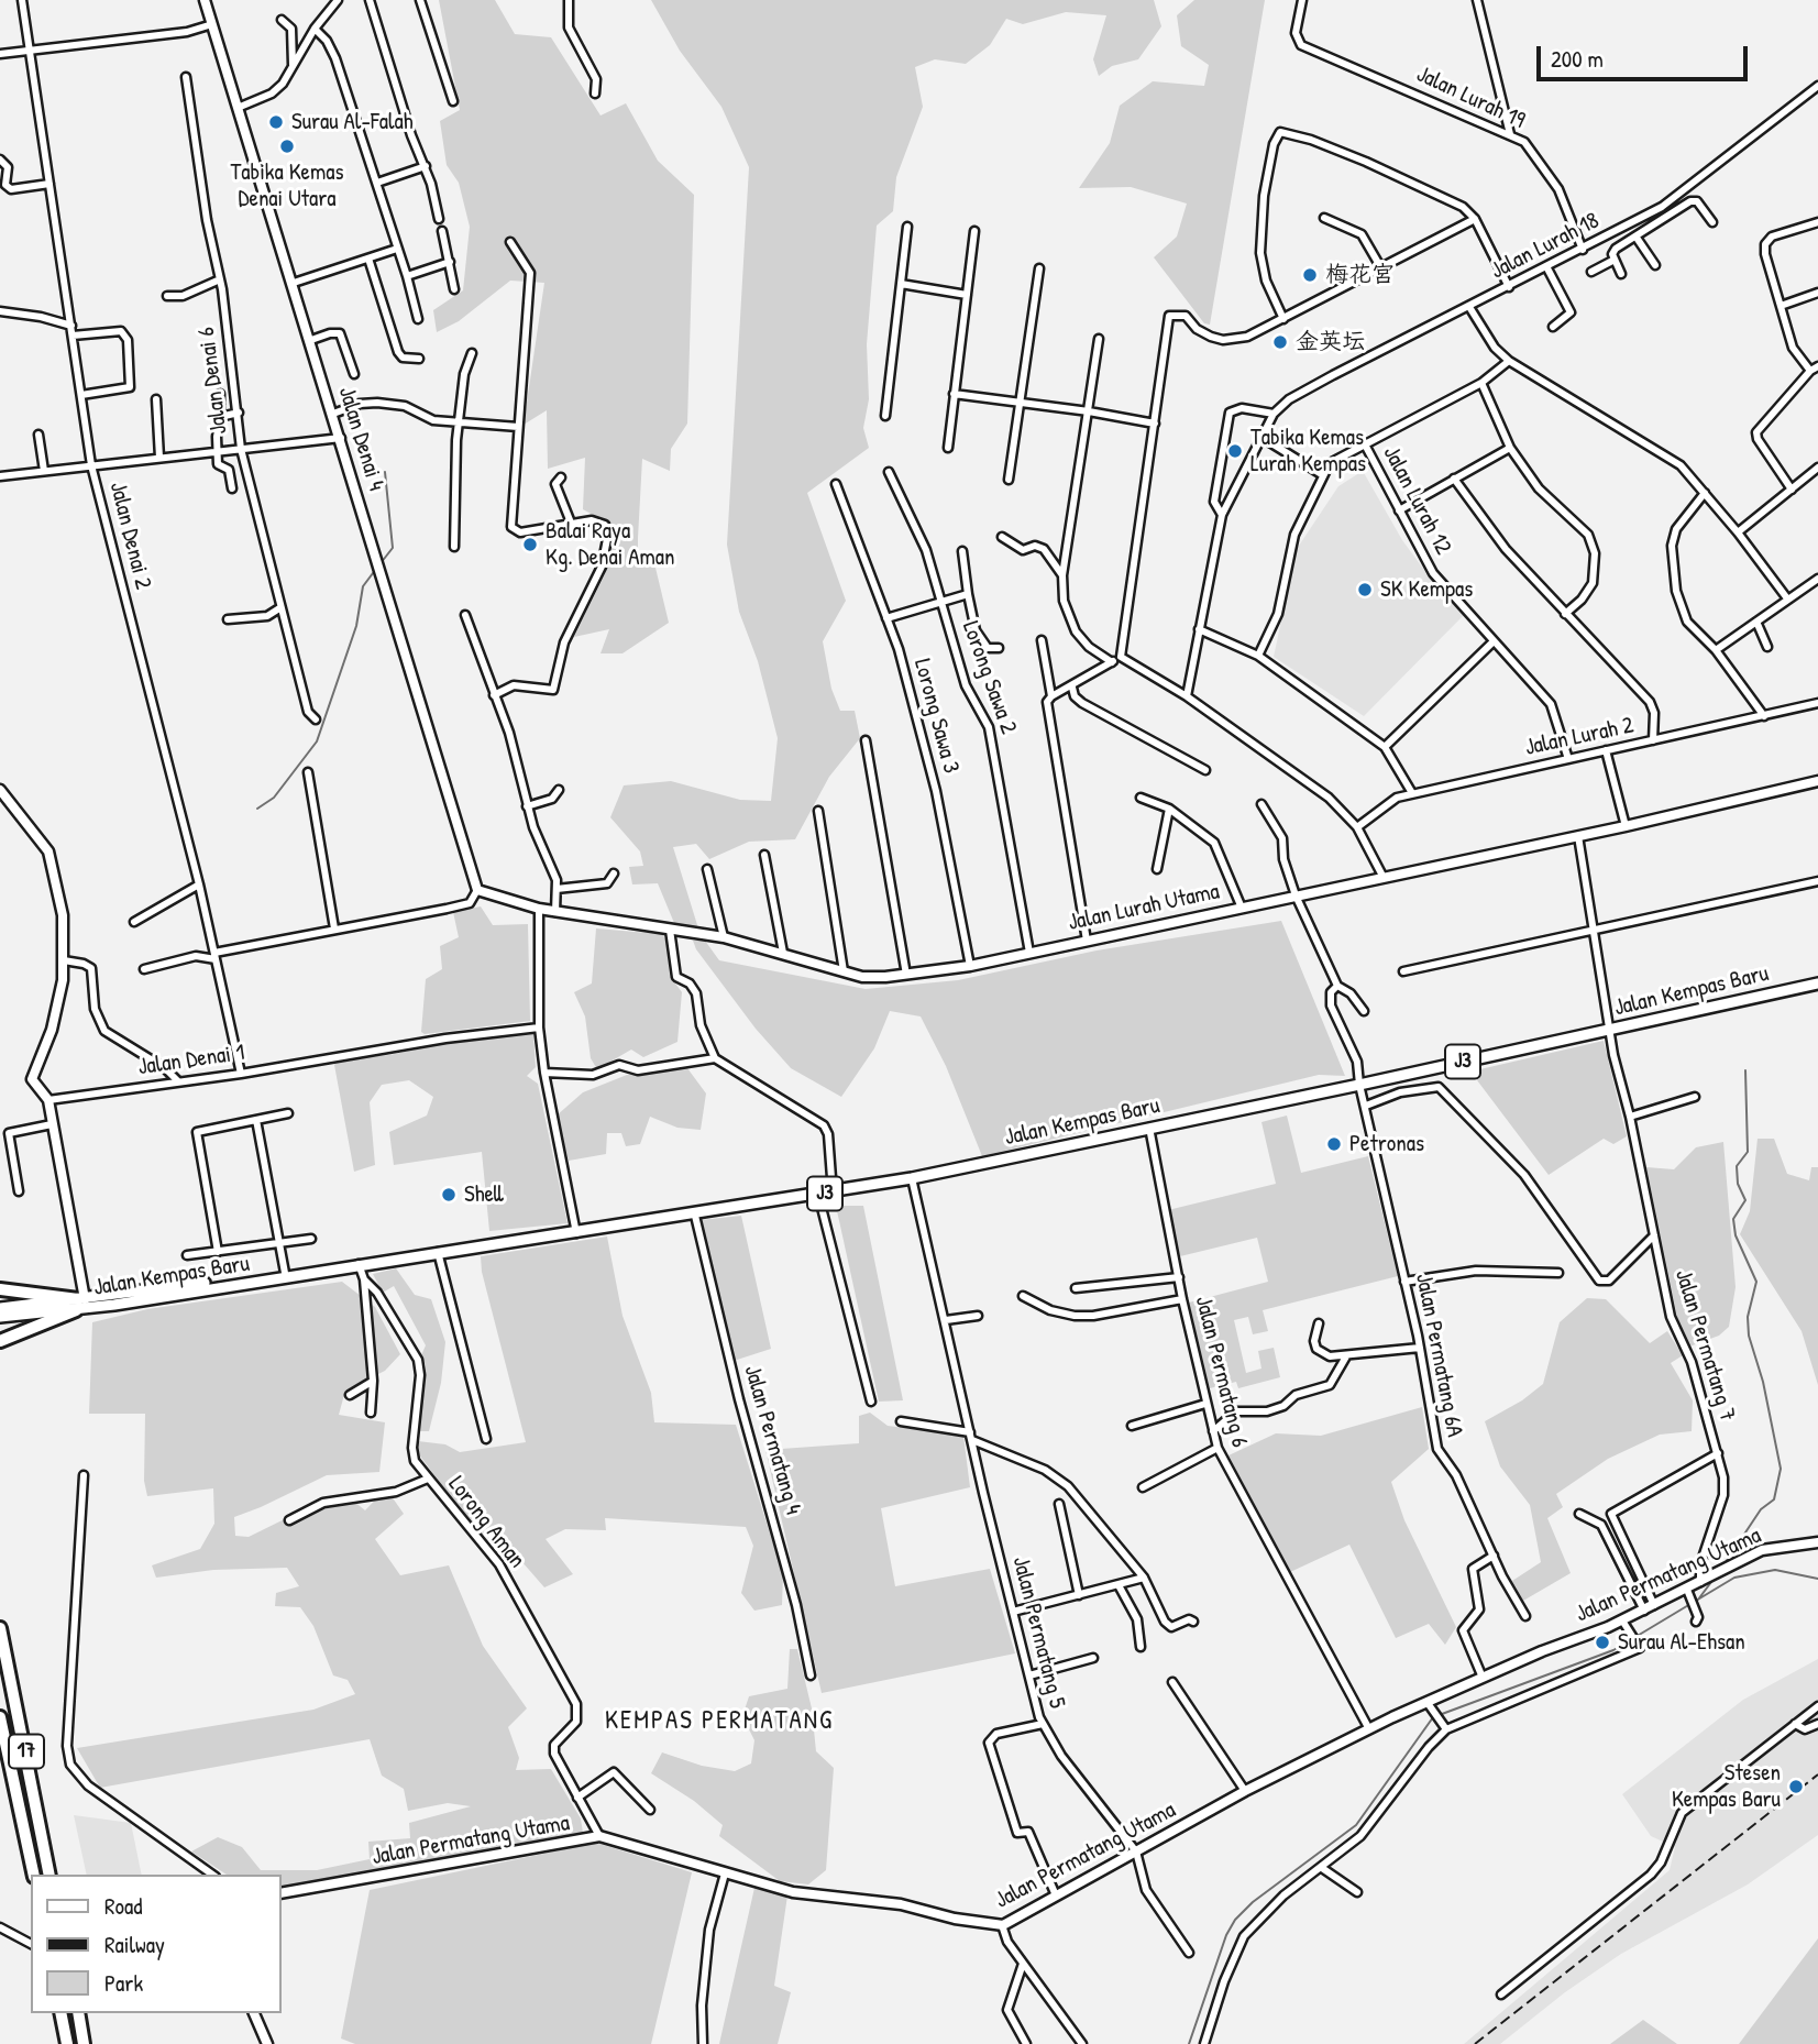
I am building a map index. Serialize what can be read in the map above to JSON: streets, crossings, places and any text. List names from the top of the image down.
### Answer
{
  "streets": {
    "highway": ["17"],
    "main road": ["Jalan Kempas Baru", "J3"],
    "street": [
      "Jalan Lurah 19",
      "Jalan Lurah 18",
      "Jalan Denai 6",
      "Jalan Denai 4",
      "Jalan Lurah 12",
      "Jalan Denai 2",
      "Lorong Sawa 2",
      "Lorong Sawa 3",
      "Jalan Lurah 2",
      "Jalan Lurah Utama",
      "Jalan Denai 1",
      "Jalan Permatang 7",
      "Jalan Permatang 6A",
      "Jalan Permatang 6",
      "Jalan Permatang 4",
      "Lorong Aman",
      "Jalan Permatang Utama",
      "Jalan Permatang 5"
    ]
  },
  "crossings": [
    ["Jalan Lurah 19", "Jalan Lurah 18"],
    ["Jalan Denai 4", "Jalan Lurah Utama"],
    ["Jalan Lurah 12", "Jalan Lurah 2"],
    ["Jalan Denai 2", "Jalan Denai 1"],
    ["Lorong Sawa 2", "Jalan Lurah Utama"],
    ["Lorong Sawa 3", "Jalan Lurah Utama"],
    ["Jalan Lurah Utama", "Jalan Permatang 7"],
    ["Jalan Kempas Baru", "Jalan Permatang 7"],
    ["Jalan Kempas Baru", "Jalan Permatang 6A"],
    ["Jalan Kempas Baru", "Jalan Permatang 6"],
    ["Jalan Kempas Baru", "Jalan Permatang 4"],
    ["Jalan Kempas Baru", "Lorong Aman"],
    ["Jalan Permatang 7", "Jalan Permatang Utama"],
    ["Jalan Permatang 6", "Jalan Permatang Utama"],
    ["Lorong Aman", "Jalan Permatang Utama"],
    ["Jalan Permatang Utama", "Jalan Permatang 5"]
  ],
  "districts": ["KEMPAS PERMATANG"],
  "places": [
    "Surau Al-Falah",
    "Tabika Kemas Denai Utara",
    "梅花宫",
    "金英坛",
    "Tabika Kemas Lurah Kempas",
    "Balai Raya Kg. Denai Aman",
    "SK Kempas",
    "Petronas",
    "Shell",
    "Surau Al-Ehsan",
    "Stesen Kempas Baru"
  ],
  "legend": ["Road", "Railway", "Park"],
  "scale_bar": "200 m"
}
